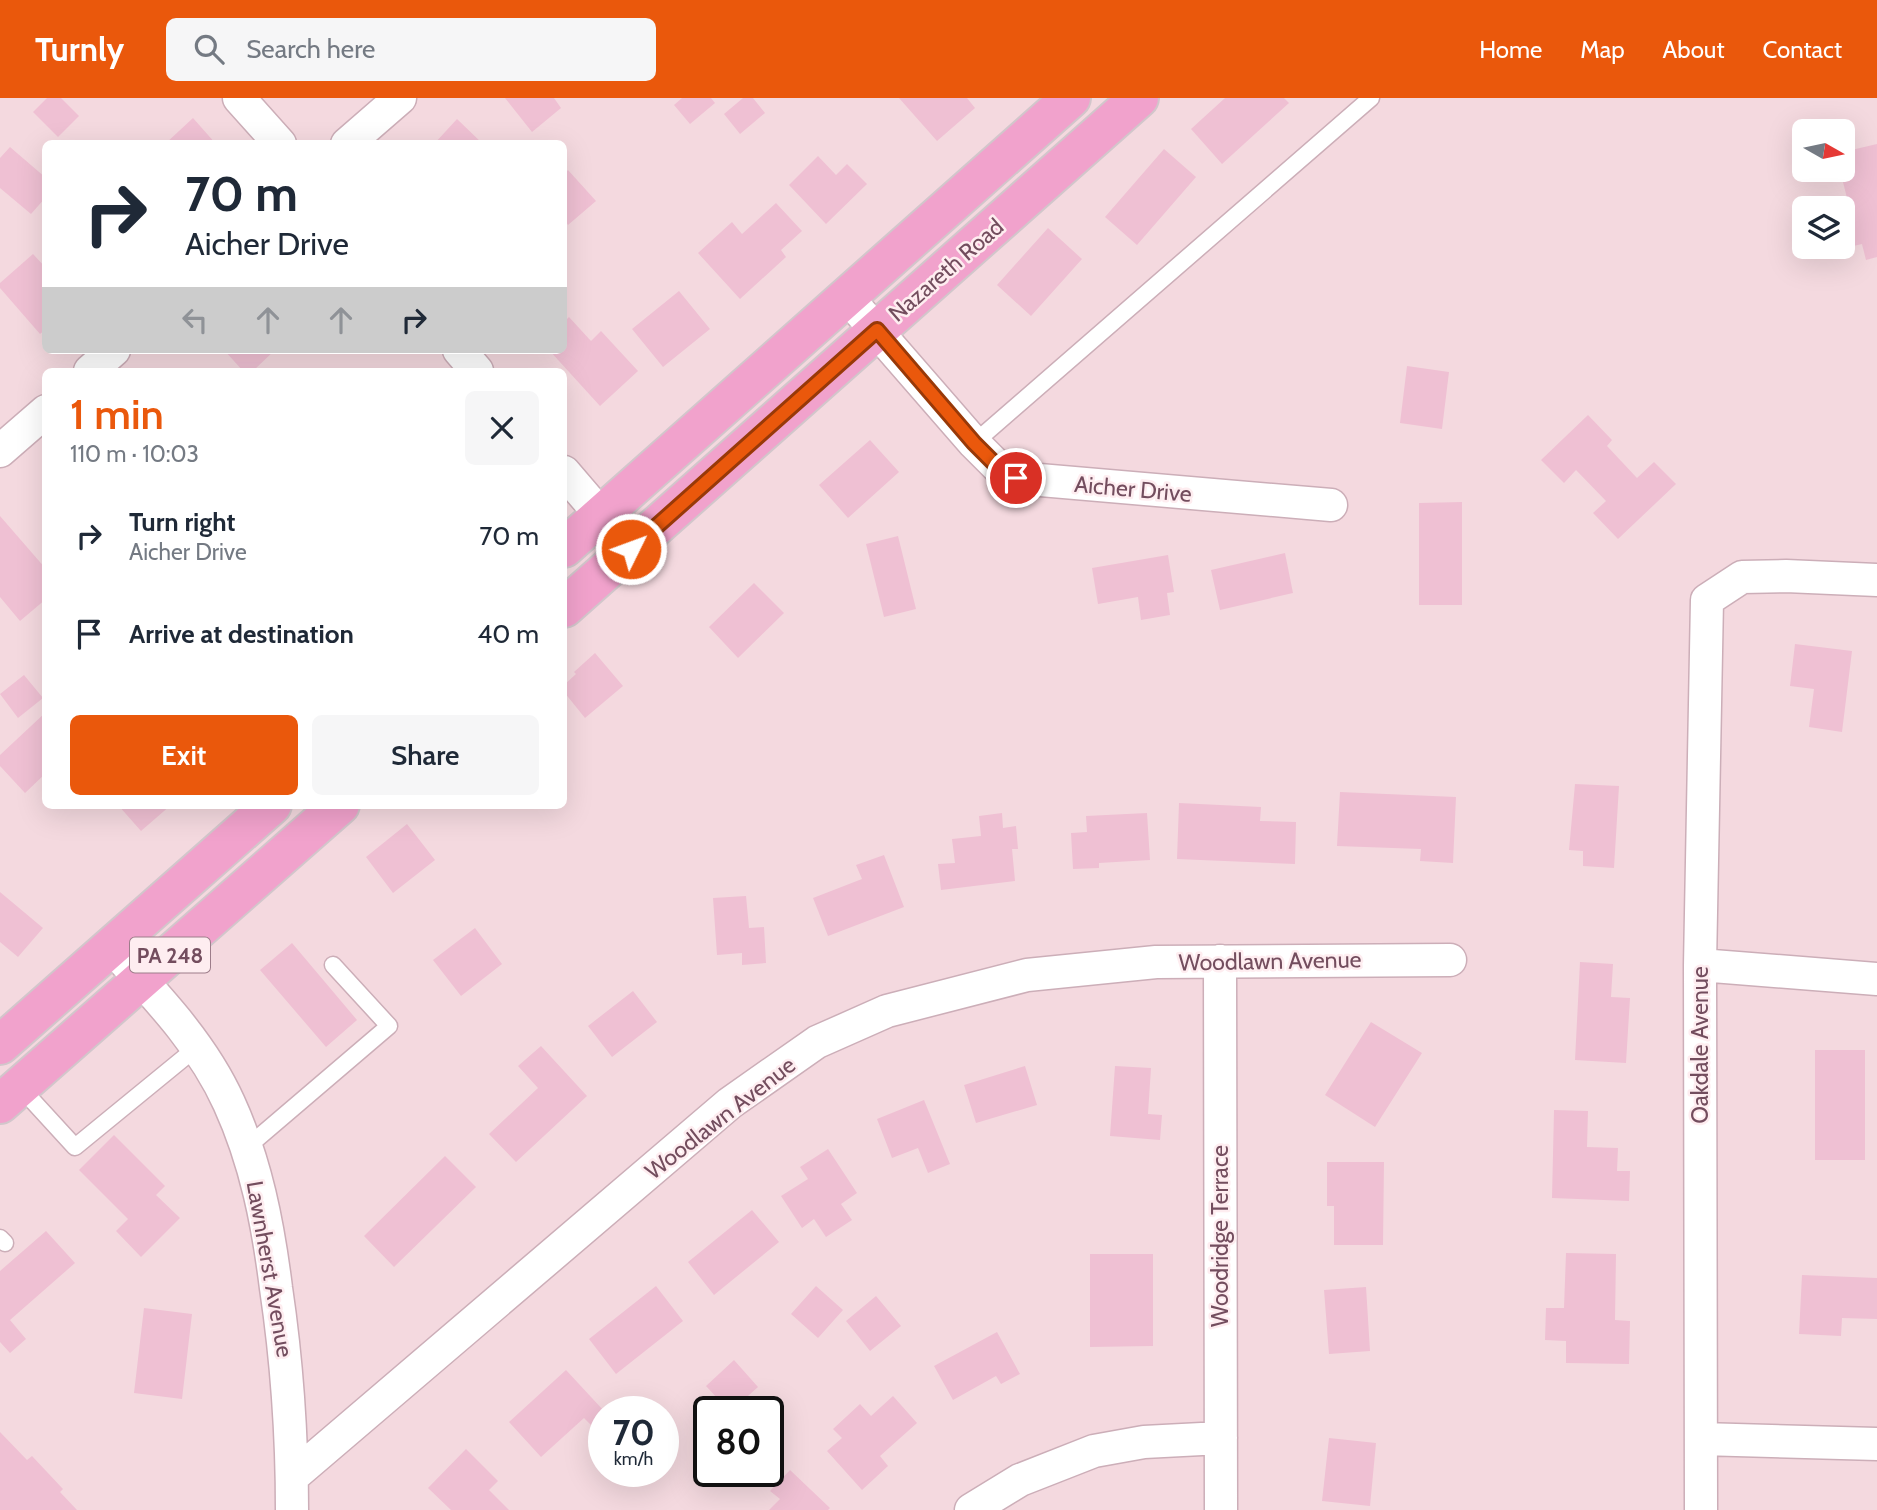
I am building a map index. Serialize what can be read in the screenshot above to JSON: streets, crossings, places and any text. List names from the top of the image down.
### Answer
{
  "streets": {
    "highway": ["Nazareth Road", "PA 248"],
    "street": [
      "Aicher Drive",
      "Woodlawn Avenue",
      "Oakdale Avenue",
      "Woodridge Terrace",
      "Lawnherst Avenue"
    ]
  },
  "crossings": [
    ["Nazareth Road", "Aicher Drive"],
    ["PA 248", "Lawnherst Avenue"],
    ["Woodlawn Avenue", "Woodridge Terrace"],
    ["Woodlawn Avenue", "Lawnherst Avenue"]
  ],
  "north": "right",
  "page": {
    "header": "Turnly",
    "search": "Search here",
    "nav": [
      "Home",
      "Map",
      "About",
      "Contact"
    ],
    "turn": ["70 m", "Aicher Drive"],
    "heading": ["1 min", "110 m · 10:03"],
    "list": [
      {
        "name": "Turn right",
        "note": "Aicher Drive",
        "value": "70 m"
      },
      {
        "name": "Arrive at destination",
        "value": "40 m"
      }
    ],
    "buttons": ["Exit", "Share"],
    "speed": "70 km/h",
    "limit": "80"
  }
}
